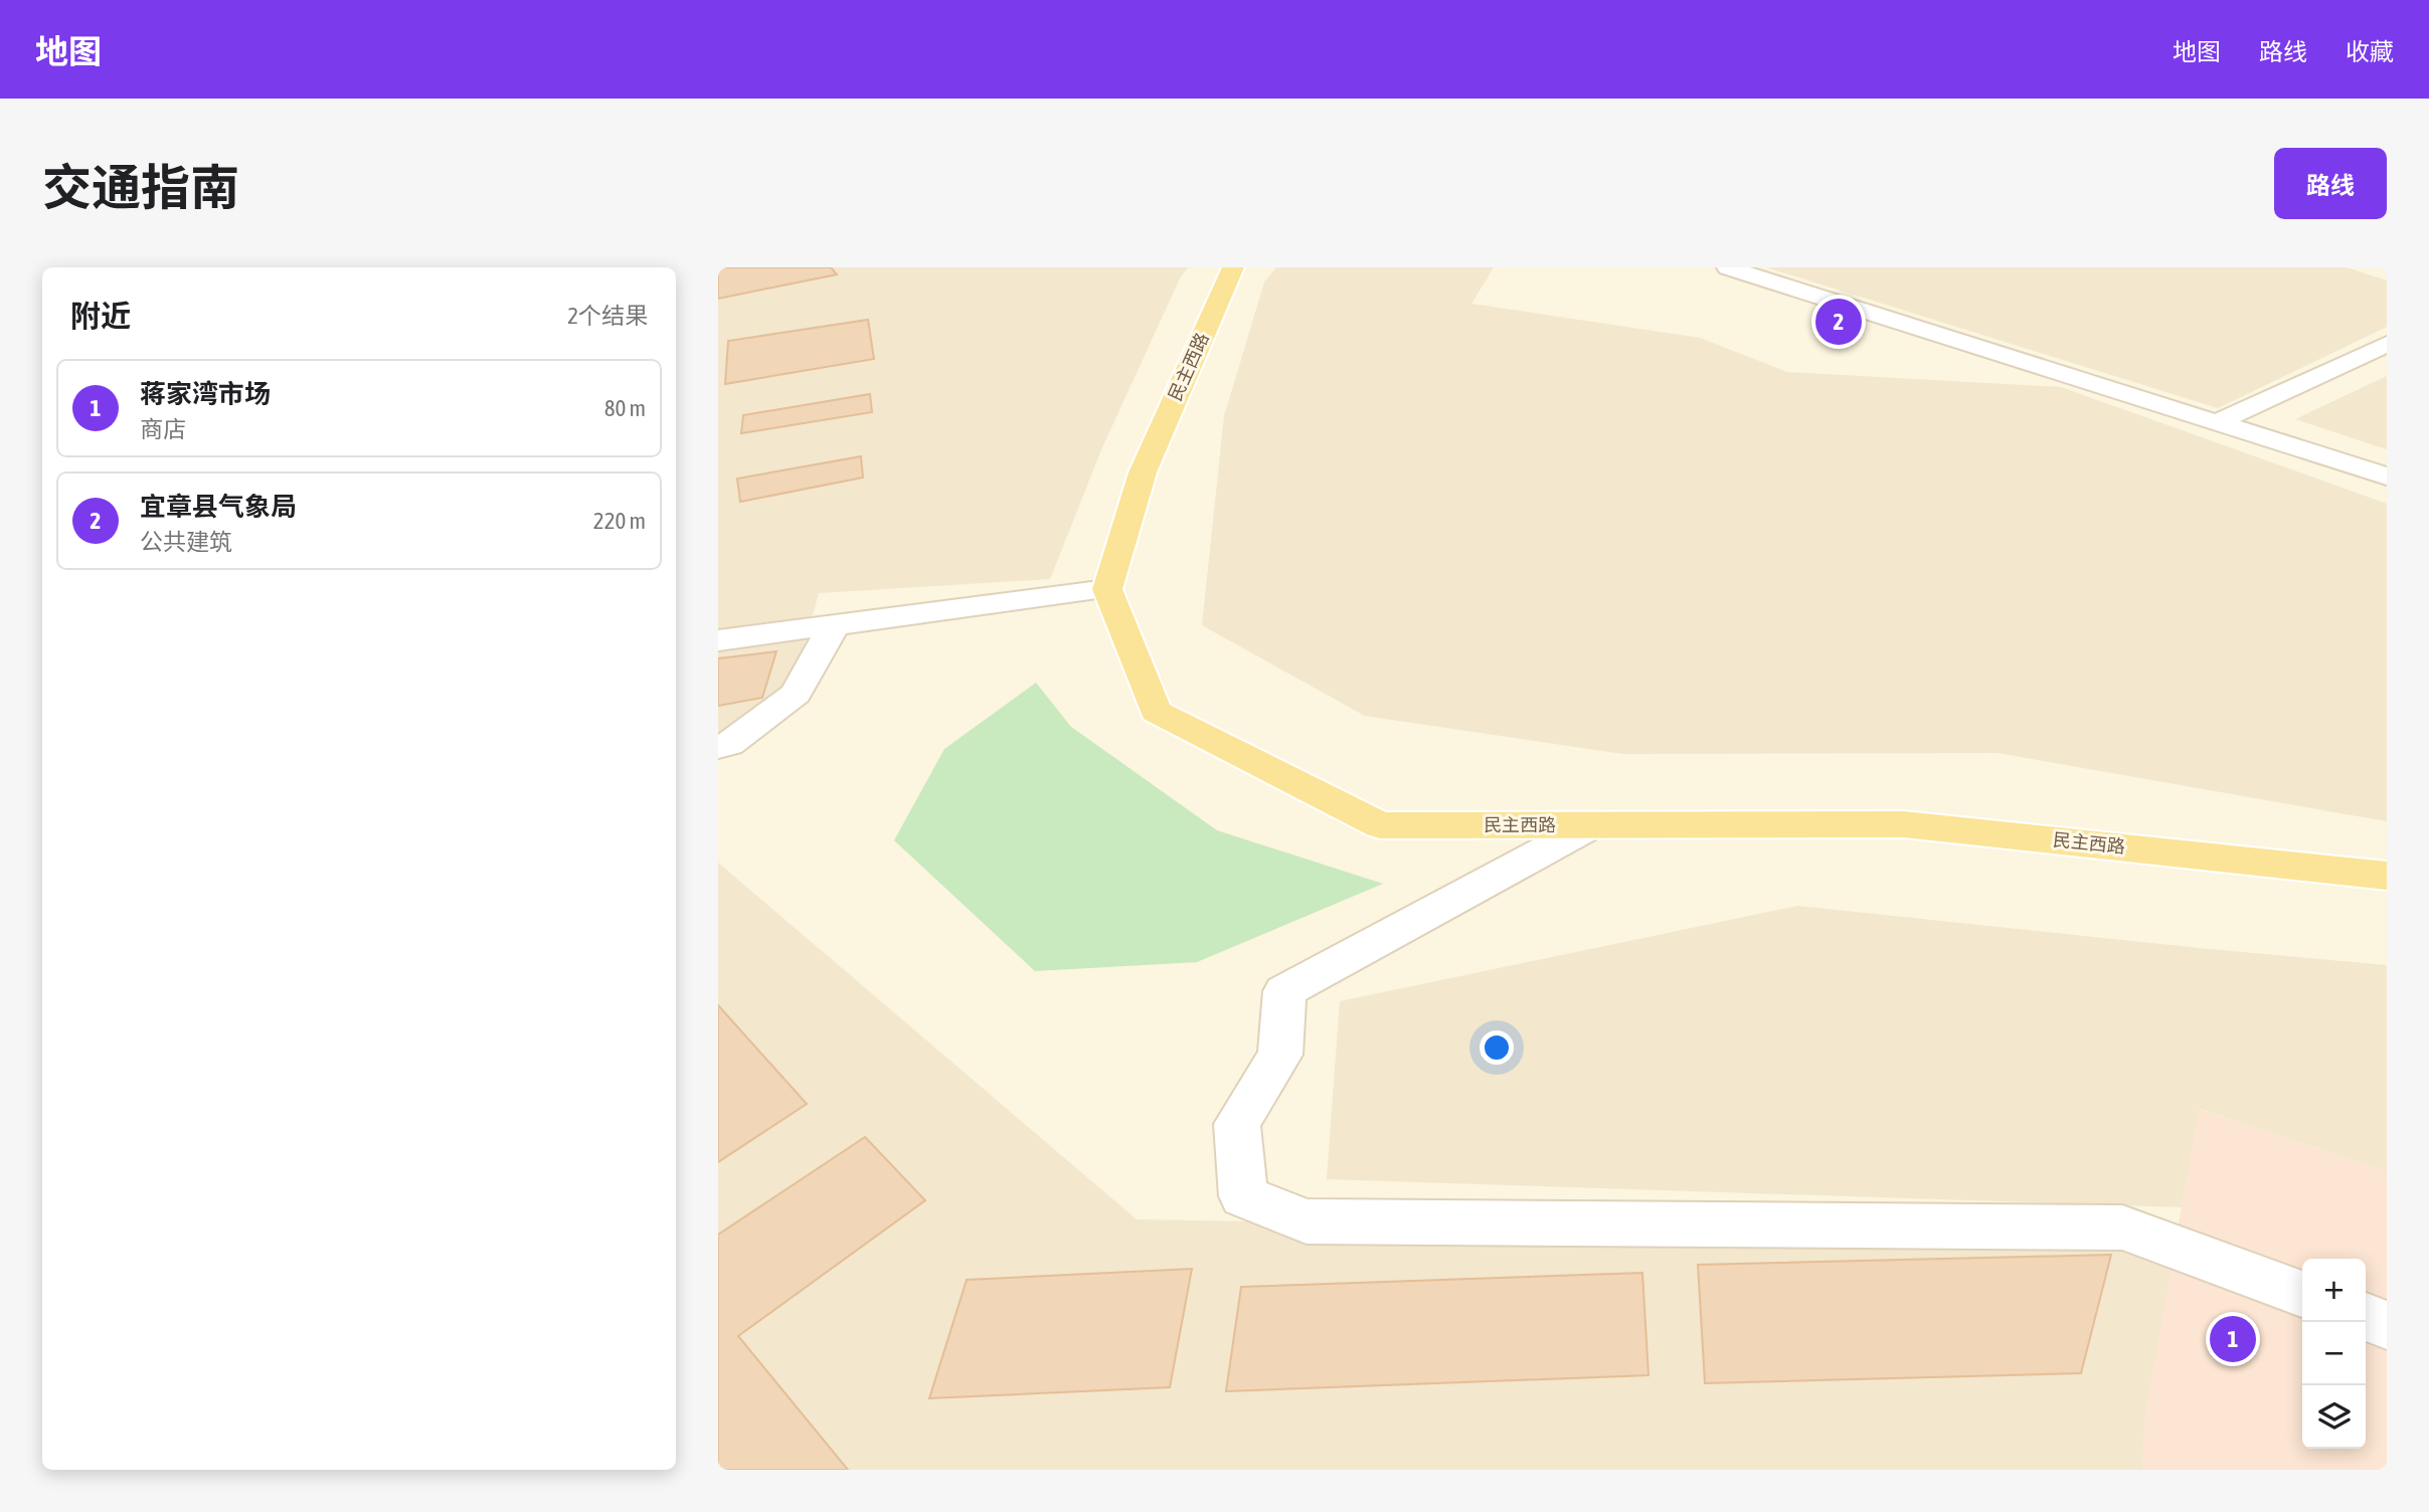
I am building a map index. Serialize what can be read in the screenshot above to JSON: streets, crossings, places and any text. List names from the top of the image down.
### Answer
{
  "streets": {
    "main road": ["民主西路"]
  },
  "page": {
    "header": "地图",
    "nav": ["地图", "路线", "收藏"],
    "title": "交通指南",
    "buttons": "路线",
    "heading": ["附近", "2个结果"],
    "pins": ["2", "1"],
    "list": [
      {
        "mark": "1",
        "name": "蒋家湾市场",
        "note": "商店",
        "value": "80 m"
      },
      {
        "mark": "2",
        "name": "宜章县气象局",
        "note": "公共建筑",
        "value": "220 m"
      }
    ],
    "map_buttons": ["+", "−"]
  }
}
